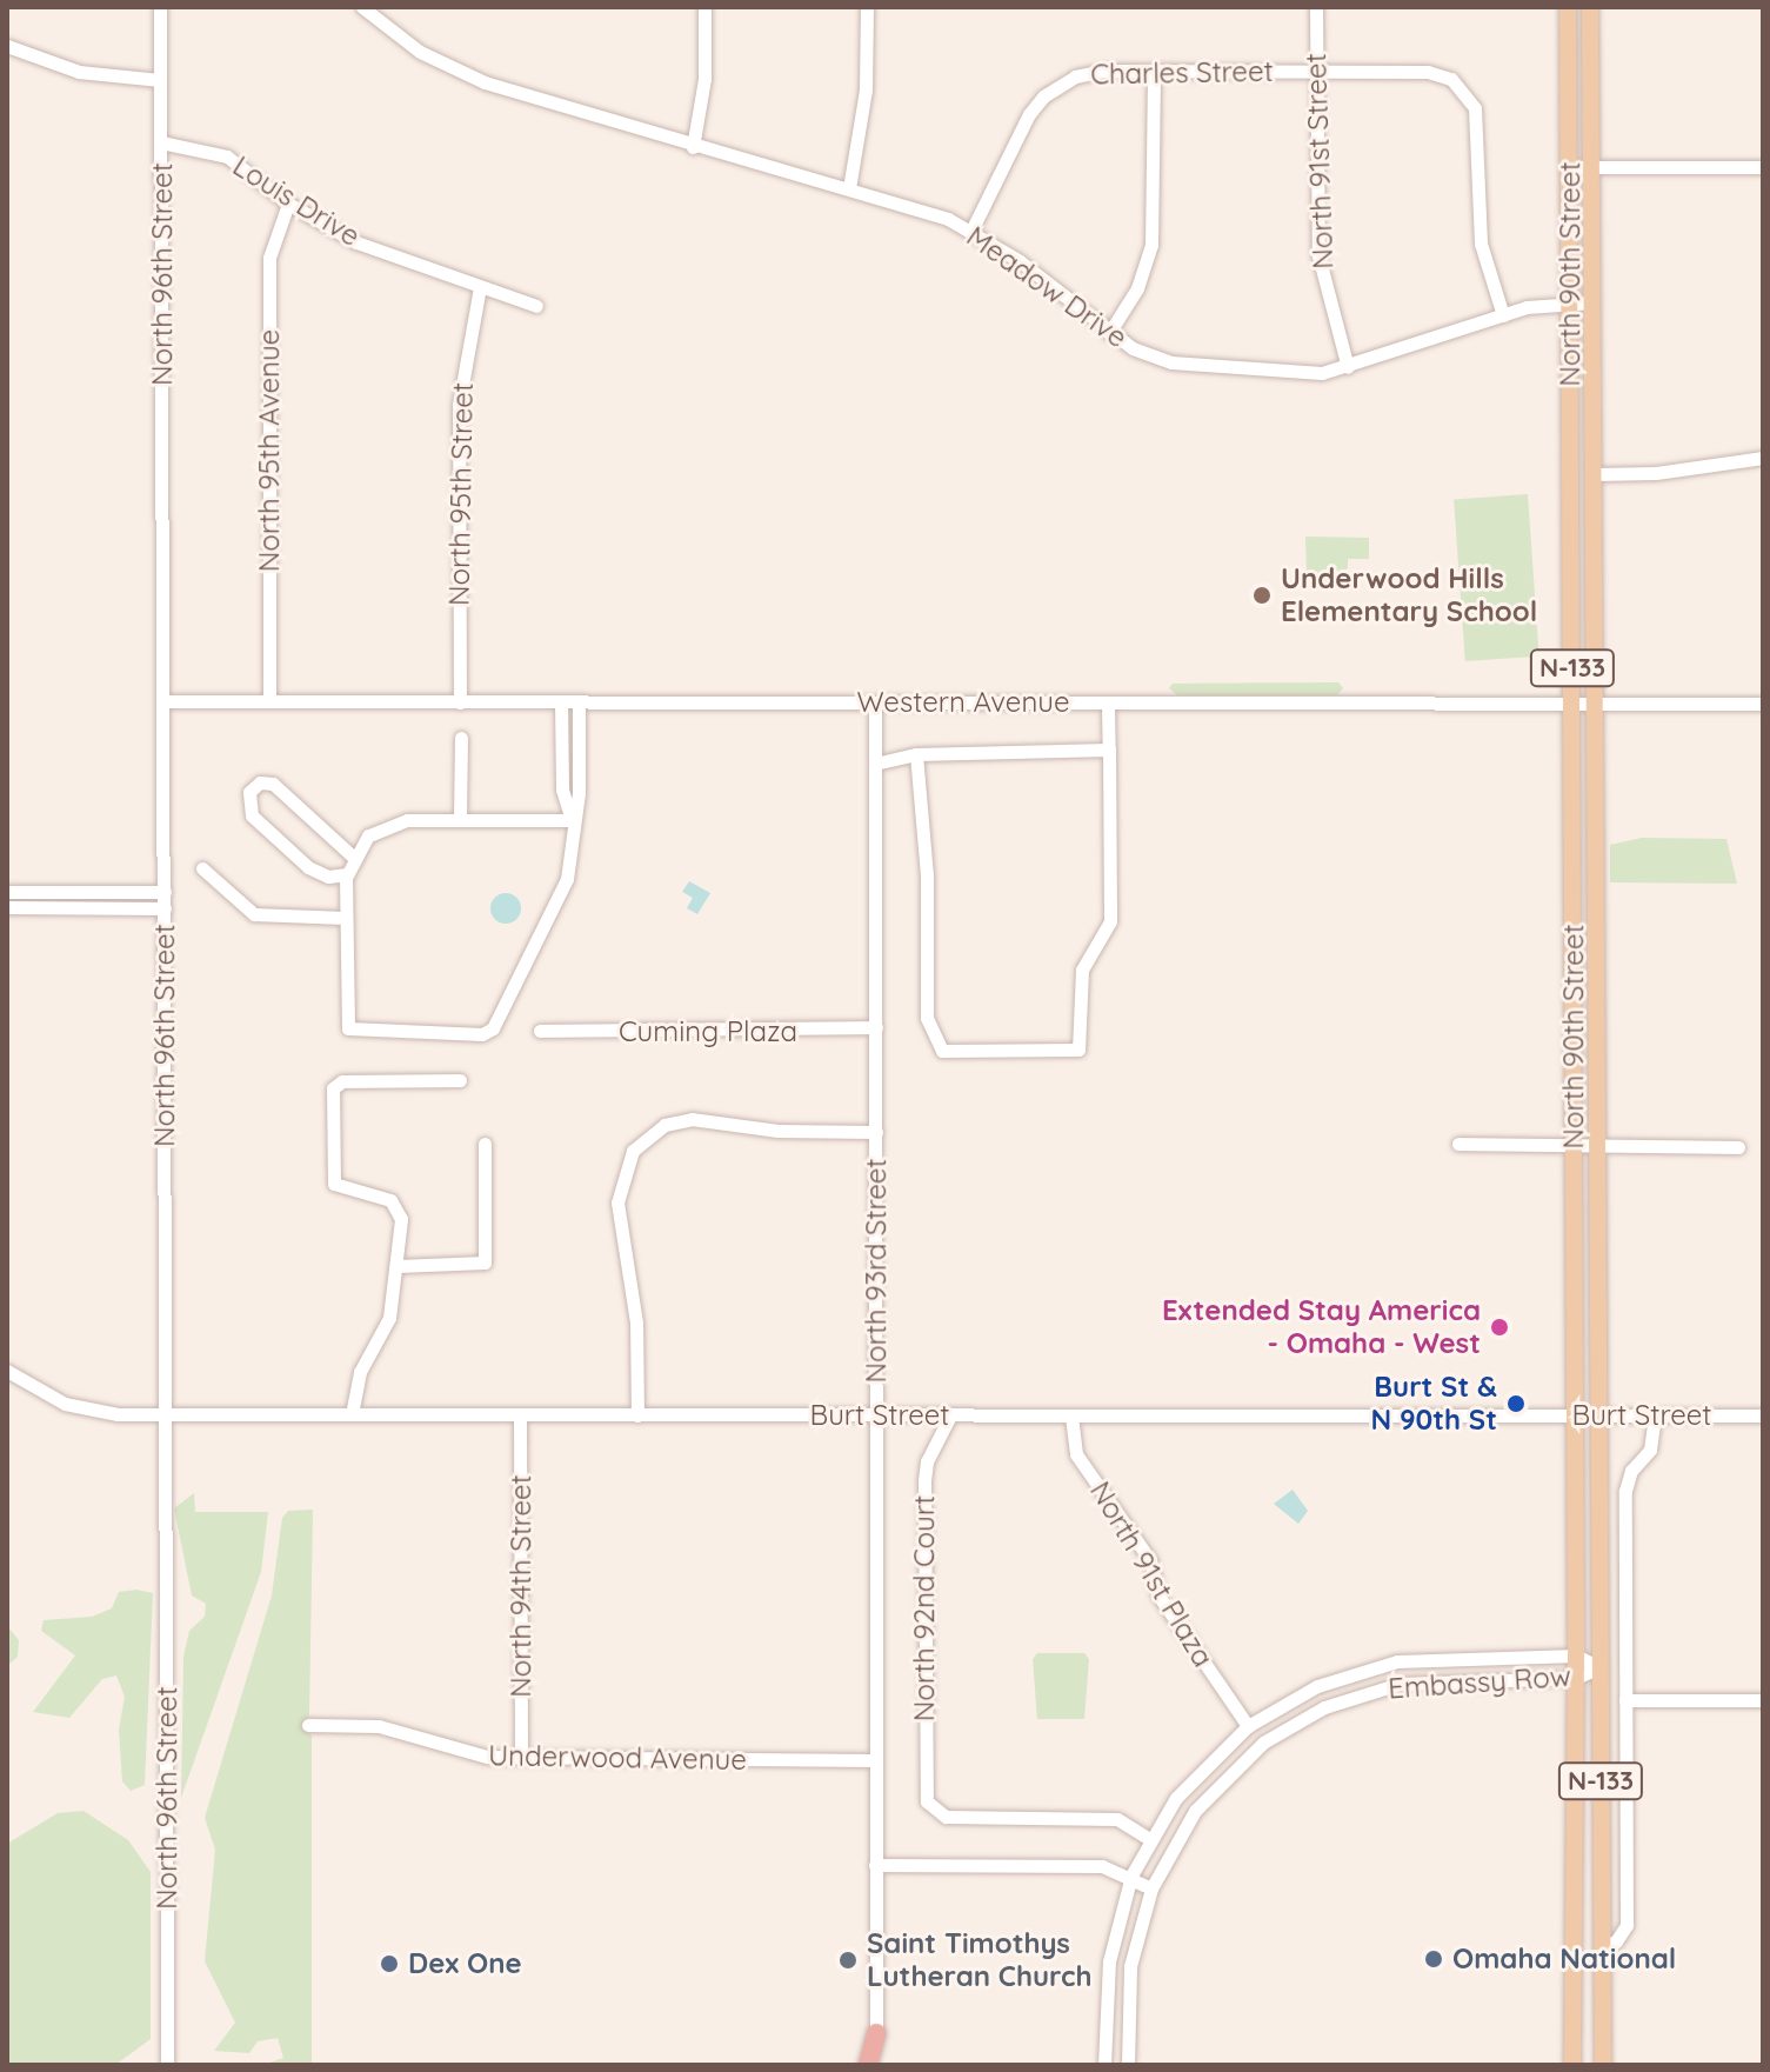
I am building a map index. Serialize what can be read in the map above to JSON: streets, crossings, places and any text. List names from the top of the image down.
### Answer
{
  "streets": {
    "main road": ["North 90th Street", "N-133"],
    "street": [
      "Charles Street",
      "North 91st Street",
      "Louis Drive",
      "North 96th Street",
      "Meadow Drive",
      "North 95th Avenue",
      "North 95th Street",
      "Western Avenue",
      "Cuming Plaza",
      "North 93rd Street",
      "Burt Street",
      "North 91st Plaza",
      "North 94th Street",
      "North 92nd Court",
      "Embassy Row",
      "Underwood Avenue"
    ]
  },
  "crossings": [
    ["Charles Street", "North 91st Street"],
    ["Charles Street", "Meadow Drive"],
    ["North 91st Street", "Meadow Drive"],
    ["Louis Drive", "North 96th Street"],
    ["Louis Drive", "North 95th Avenue"],
    ["Louis Drive", "North 95th Street"],
    ["North 96th Street", "Western Avenue"],
    ["North 96th Street", "Burt Street"],
    ["North 90th Street", "Meadow Drive"],
    ["North 90th Street", "Western Avenue"],
    ["North 90th Street", "Burt Street"],
    ["North 90th Street", "Embassy Row"],
    ["North 95th Avenue", "Western Avenue"],
    ["North 95th Street", "Western Avenue"],
    ["Western Avenue", "North 93rd Street"],
    ["Cuming Plaza", "North 93rd Street"],
    ["North 93rd Street", "Burt Street"],
    ["North 93rd Street", "Underwood Avenue"],
    ["Burt Street", "North 91st Plaza"],
    ["Burt Street", "North 94th Street"],
    ["Burt Street", "North 92nd Court"],
    ["North 91st Plaza", "Embassy Row"],
    ["North 94th Street", "Underwood Avenue"],
    ["North 92nd Court", "Embassy Row"]
  ],
  "places": [
    "Underwood Hills Elementary School",
    "Extended Stay America - Omaha - West",
    "Burt St & N 90th St",
    "Omaha National",
    "Saint Timothys Lutheran Church",
    "Dex One"
  ]
}
